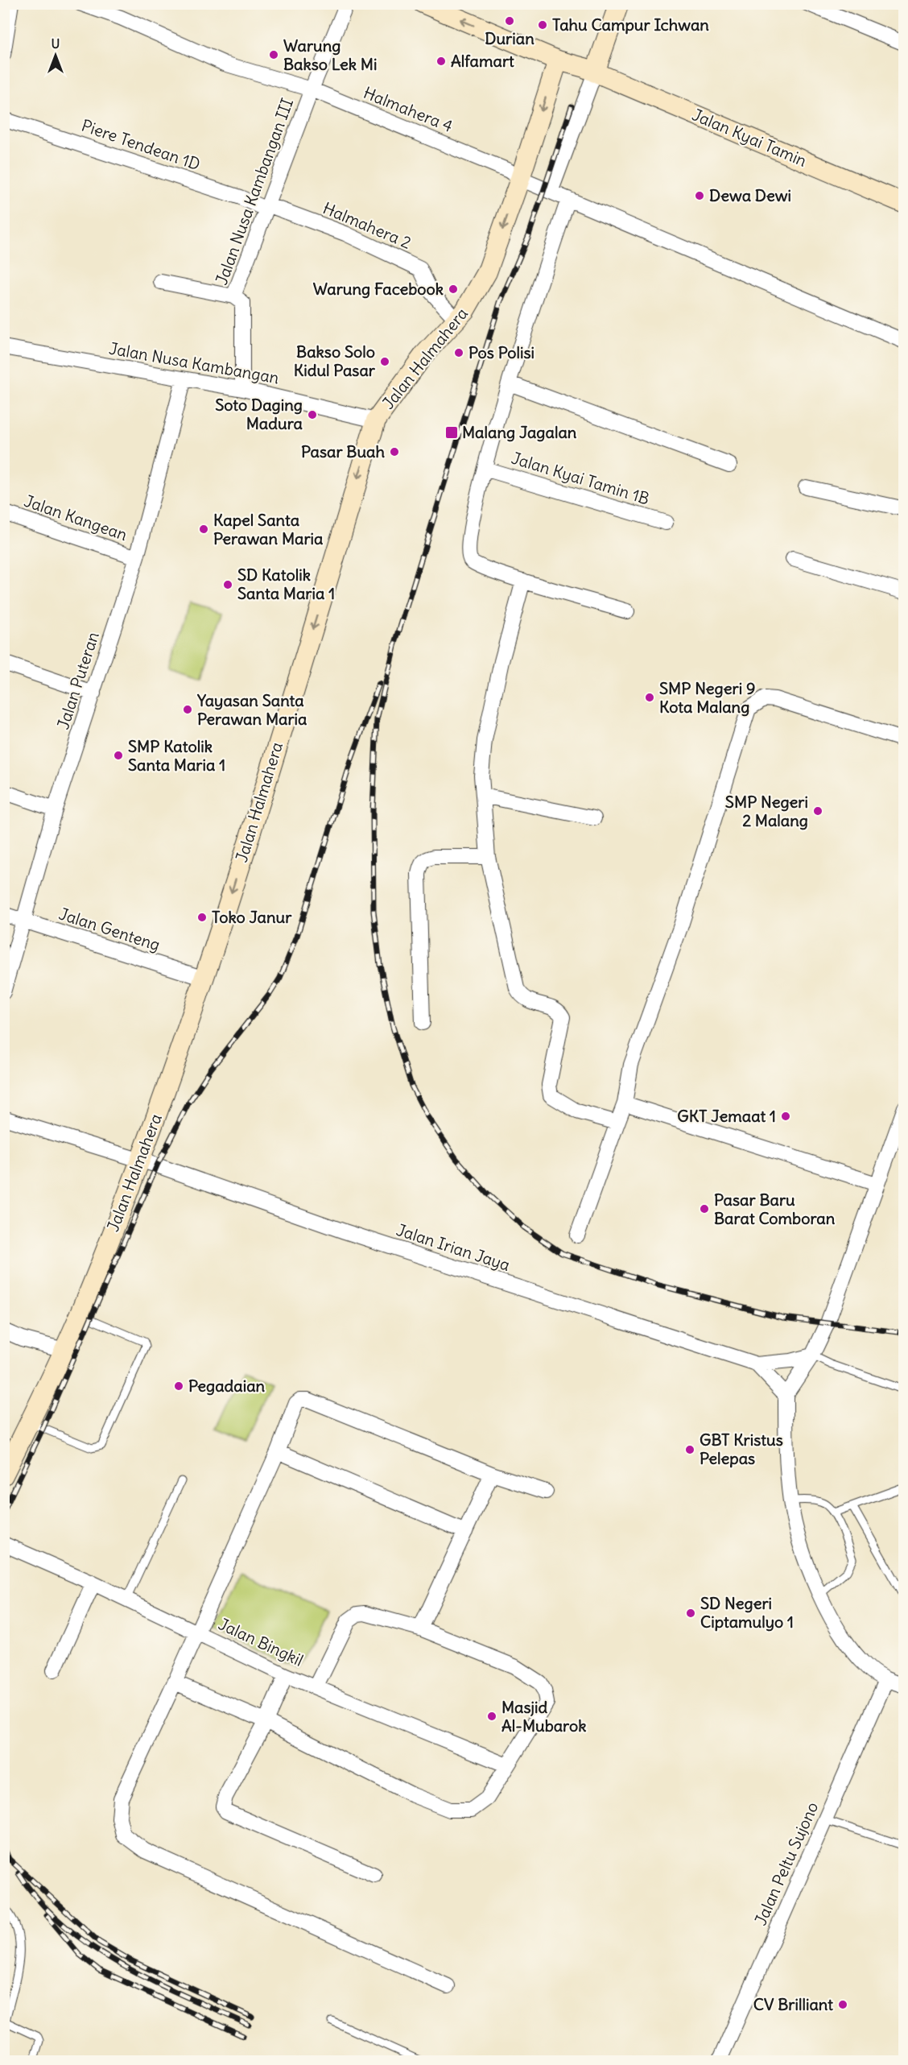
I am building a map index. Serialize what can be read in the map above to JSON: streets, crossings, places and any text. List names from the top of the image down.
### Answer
{
  "streets": {
    "street": [
      "Halmahera 4",
      "Jalan Kyai Tamin",
      "Piere Tendean 1D",
      "Jalan Nusa Kambangan III",
      "Halmahera 2",
      "Jalan Halmahera",
      "Jalan Nusa Kambangan",
      "Jalan Kyai Tamin 1B",
      "Jalan Kangean",
      "Jalan Puteran",
      "Jalan Genteng",
      "Jalan Irian Jaya",
      "Jalan Bingkil",
      "Jalan Peltu Sujono"
    ]
  },
  "crossings": [
    ["Halmahera 4", "Jalan Nusa Kambangan III"],
    ["Halmahera 4", "Jalan Halmahera"],
    ["Jalan Kyai Tamin", "Jalan Halmahera"],
    ["Piere Tendean 1D", "Jalan Nusa Kambangan III"],
    ["Piere Tendean 1D", "Halmahera 2"],
    ["Jalan Nusa Kambangan III", "Halmahera 2"],
    ["Jalan Nusa Kambangan III", "Jalan Nusa Kambangan"],
    ["Halmahera 2", "Jalan Halmahera"],
    ["Jalan Halmahera", "Jalan Nusa Kambangan"],
    ["Jalan Halmahera", "Jalan Genteng"],
    ["Jalan Halmahera", "Jalan Irian Jaya"],
    ["Jalan Nusa Kambangan", "Jalan Puteran"],
    ["Jalan Kangean", "Jalan Puteran"],
    ["Jalan Puteran", "Jalan Genteng"]
  ],
  "places": {
    "other": [
      "Durian",
      "Tahu Campur Ichwan",
      "Warung Bakso Lek Mi",
      "Alfamart",
      "Dewa Dewi",
      "Warung Facebook",
      "Pos Polisi",
      "Bakso Solo Kidul Pasar",
      "Soto Daging Madura",
      "Pasar Buah",
      "Kapel Santa Perawan Maria",
      "SD Katolik Santa Maria 1",
      "SMP Negeri 9 Kota Malang",
      "Yayasan Santa Perawan Maria",
      "SMP Katolik Santa Maria 1",
      "SMP Negeri 2 Malang",
      "Toko Janur",
      "GKT Jemaat 1",
      "Pasar Baru Barat Comboran",
      "Pegadaian",
      "GBT Kristus Pelepas",
      "SD Negeri Ciptamulyo 1",
      "Masjid Al-Mubarok",
      "CV Brilliant"
    ],
    "transit": ["Malang Jagalan"]
  },
  "north": "top"
}
